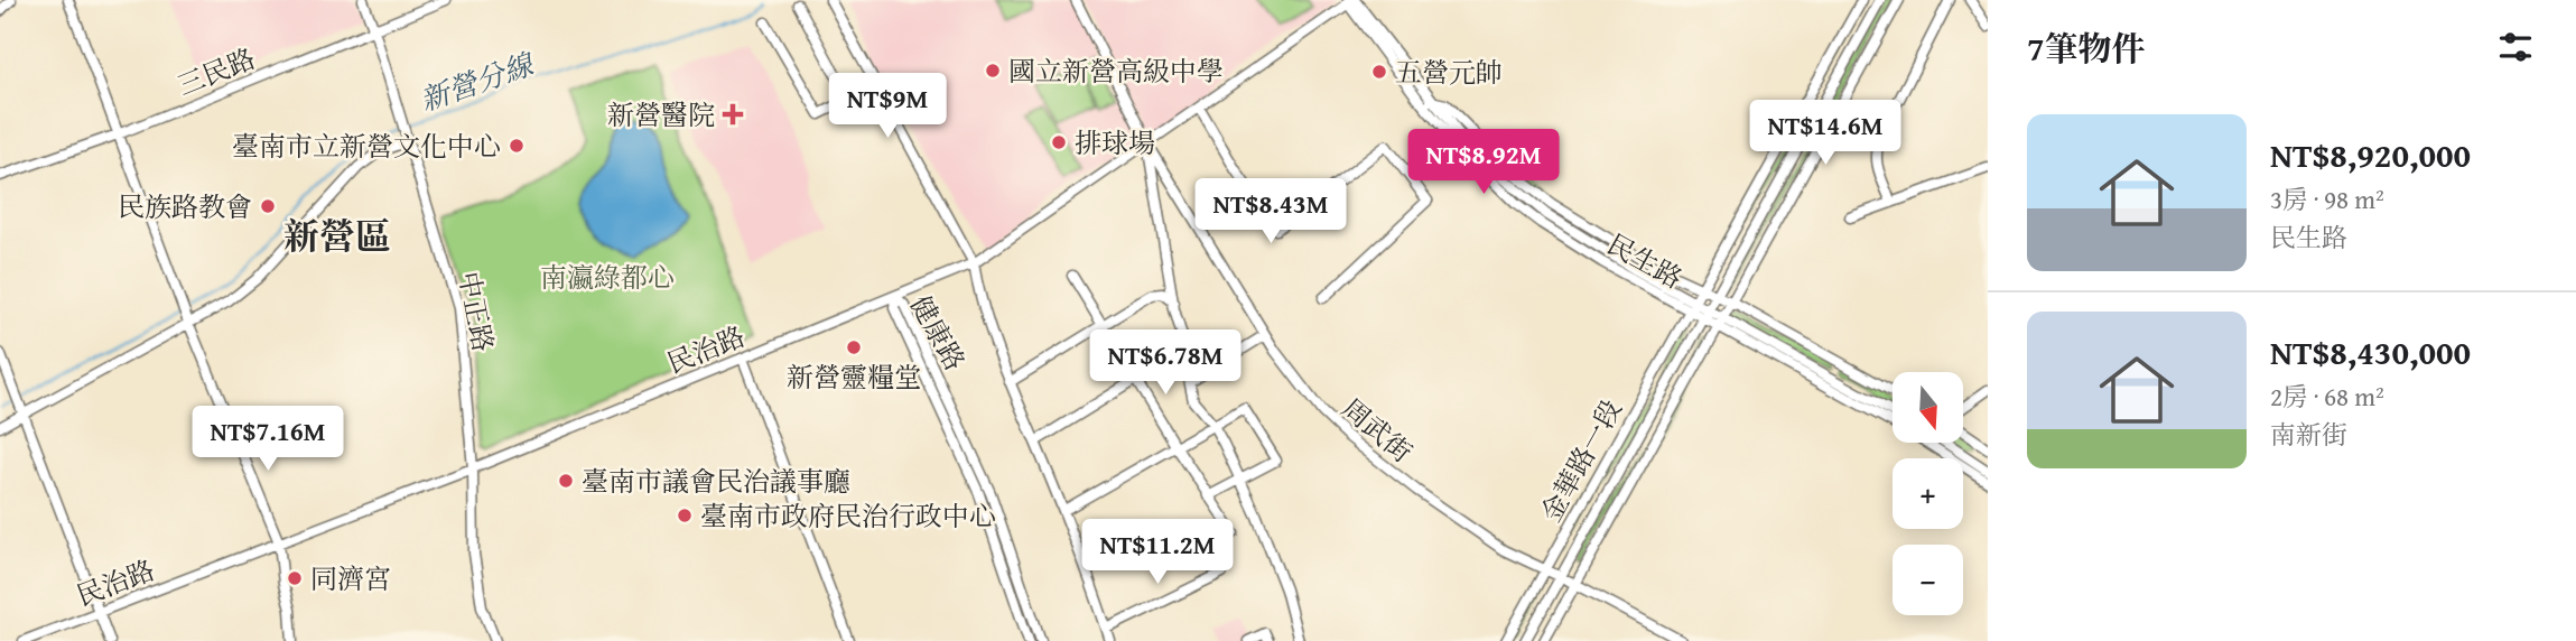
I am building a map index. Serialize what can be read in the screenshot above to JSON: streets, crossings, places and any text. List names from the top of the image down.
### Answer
{
  "streets": {
    "street": [
      "三民路",
      "民生路",
      "中正路",
      "健康路",
      "民治路",
      "周武街",
      "金華路一段"
    ]
  },
  "crossings": [
    ["三民路", "中正路"],
    ["民生路", "民治路"],
    ["民生路", "金華路一段"],
    ["中正路", "民治路"],
    ["健康路", "民治路"],
    ["民治路", "周武街"],
    ["周武街", "金華路一段"]
  ],
  "districts": ["新營區"],
  "water": ["新營分線"],
  "parks": ["南瀛綠都心"],
  "places": {
    "other": [
      "國立新營高級中學",
      "五營元帥",
      "排球場",
      "臺南市立新營文化中心",
      "民族路教會",
      "新營靈糧堂",
      "臺南市議會民治議事廳",
      "臺南市政府民治行政中心",
      "同濟宮"
    ],
    "health": ["新營醫院"]
  },
  "north": "bottom",
  "page": {
    "heading": "7筆物件",
    "price": [
      "NT$9M",
      "NT$14.6M",
      "NT$8.92M",
      "NT$8.43M",
      "NT$6.78M",
      "NT$7.16M",
      "NT$11.2M"
    ],
    "list": [
      {
        "name": "NT$8,920,000",
        "note": "3房 · 98 m² · 民生路"
      },
      {
        "name": "NT$8,430,000",
        "note": "2房 · 68 m² · 南新街"
      }
    ],
    "map_buttons": ["+", "−"]
  }
}
